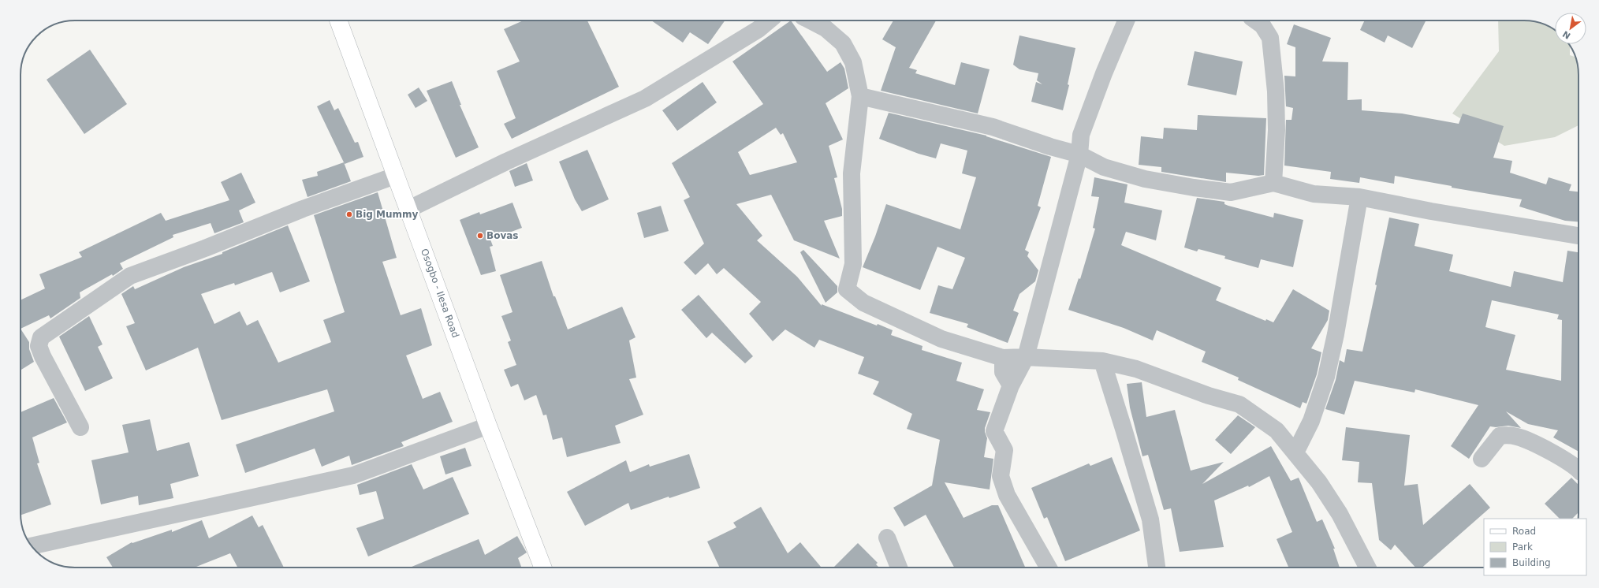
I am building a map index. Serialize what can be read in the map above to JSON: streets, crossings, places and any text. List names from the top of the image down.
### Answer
{
  "streets": {
    "main road": ["Osogbo - Ilesa Road"]
  },
  "places": ["Big Mummy", "Bovas"],
  "legend": ["Road", "Park", "Building"],
  "north": "bottom left"
}
